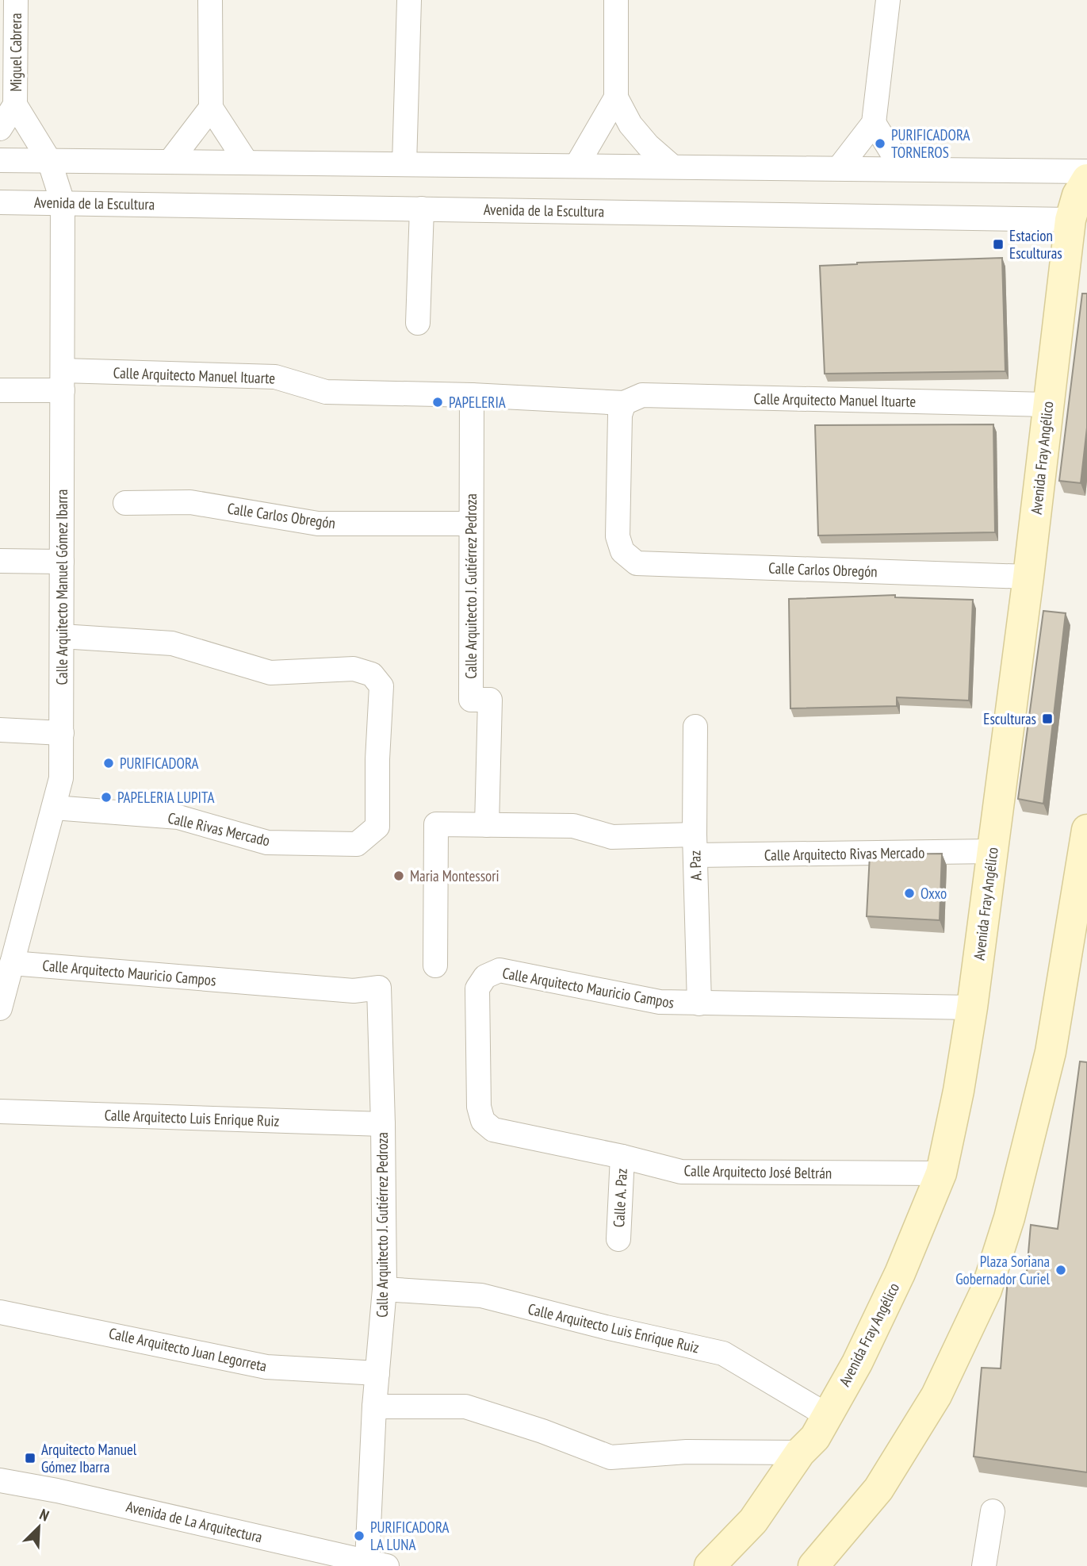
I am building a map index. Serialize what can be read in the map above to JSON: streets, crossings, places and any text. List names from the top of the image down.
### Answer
{
  "streets": {
    "street": [
      "Miguel Cabrera",
      "Avenida de la Escultura",
      "Calle Arquitecto Manuel Ituarte",
      "Avenida Fray Angélico",
      "Calle Carlos Obregón",
      "Calle Arquitecto J. Gutiérrez Pedroza",
      "Calle Arquitecto Manuel Gómez Ibarra",
      "Calle Rivas Mercado",
      "Calle Arquitecto Rivas Mercado",
      "A. Paz",
      "Calle Arquitecto Mauricio Campos",
      "Calle Arquitecto Luis Enrique Ruiz",
      "Calle Arquitecto José Beltrán",
      "Calle A. Paz",
      "Calle Arquitecto Juan Legorreta",
      "Avenida de La Arquitectura"
    ]
  },
  "crossings": [
    ["Miguel Cabrera", "Calle Arquitecto Manuel Gómez Ibarra"],
    ["Avenida de la Escultura", "Avenida Fray Angélico"],
    ["Avenida de la Escultura", "Calle Arquitecto Manuel Gómez Ibarra"],
    ["Calle Arquitecto Manuel Ituarte", "Avenida Fray Angélico"],
    ["Calle Arquitecto Manuel Ituarte", "Calle Carlos Obregón"],
    ["Calle Arquitecto Manuel Ituarte", "Calle Arquitecto J. Gutiérrez Pedroza"],
    ["Calle Arquitecto Manuel Ituarte", "Calle Arquitecto Manuel Gómez Ibarra"],
    ["Avenida Fray Angélico", "Calle Carlos Obregón"],
    ["Avenida Fray Angélico", "Calle Arquitecto Rivas Mercado"],
    ["Avenida Fray Angélico", "Calle Arquitecto Mauricio Campos"],
    ["Avenida Fray Angélico", "Calle Arquitecto Luis Enrique Ruiz"],
    ["Avenida Fray Angélico", "Calle Arquitecto José Beltrán"],
    ["Calle Carlos Obregón", "Calle Arquitecto J. Gutiérrez Pedroza"],
    ["Calle Arquitecto J. Gutiérrez Pedroza", "Calle Arquitecto Rivas Mercado"],
    ["Calle Arquitecto J. Gutiérrez Pedroza", "Calle Arquitecto Mauricio Campos"],
    ["Calle Arquitecto J. Gutiérrez Pedroza", "Calle Arquitecto Luis Enrique Ruiz"],
    ["Calle Arquitecto J. Gutiérrez Pedroza", "Calle Arquitecto Juan Legorreta"],
    ["Calle Arquitecto J. Gutiérrez Pedroza", "Avenida de La Arquitectura"],
    ["Calle Arquitecto Manuel Gómez Ibarra", "Calle Rivas Mercado"],
    ["Calle Arquitecto Manuel Gómez Ibarra", "Calle Arquitecto Mauricio Campos"],
    ["Calle Arquitecto Rivas Mercado", "A. Paz"],
    ["A. Paz", "Calle Arquitecto Mauricio Campos"],
    ["Calle Arquitecto Mauricio Campos", "Calle Arquitecto José Beltrán"],
    ["Calle Arquitecto José Beltrán", "Calle A. Paz"]
  ],
  "places": {
    "other": [
      "PURIFICADORA TORNEROS",
      "PAPELERIA",
      "PURIFICADORA",
      "PAPELERIA LUPITA",
      "Maria Montessori",
      "Oxxo",
      "Plaza Soriana Gobernador Curiel",
      "PURIFICADORA LA LUNA"
    ],
    "transit": ["Estacion Esculturas", "Esculturas", "Arquitecto Manuel Gómez Ibarra"]
  },
  "north": "top right"
}
